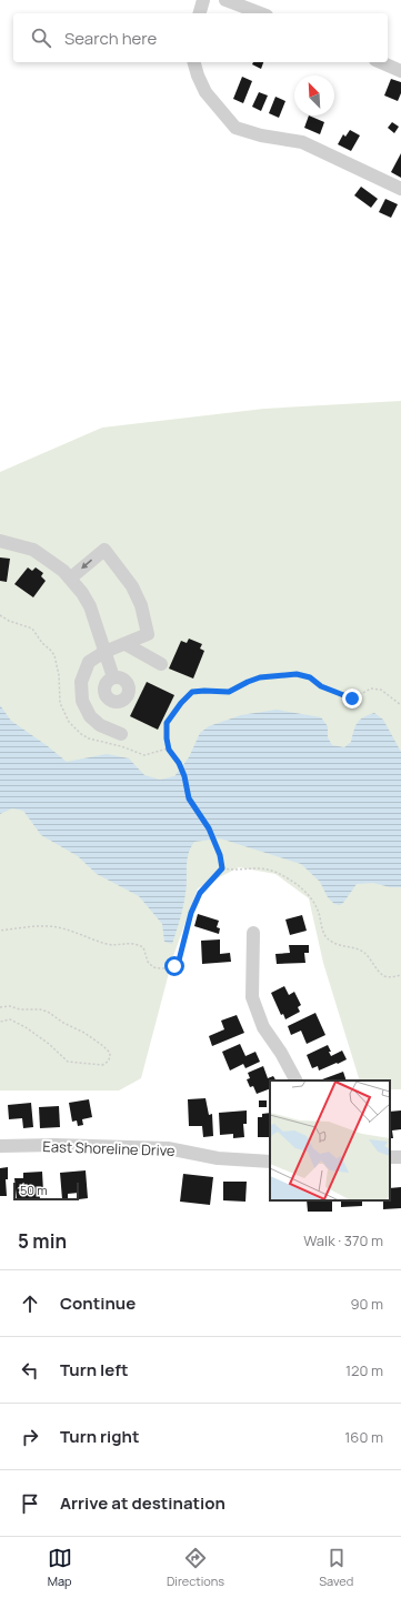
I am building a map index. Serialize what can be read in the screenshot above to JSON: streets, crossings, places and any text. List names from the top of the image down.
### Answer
{
  "streets": {
    "street": ["East Shoreline Drive"]
  },
  "scale_bar": "50 m",
  "north": "top left",
  "page": {
    "search": "Search here",
    "scale": "50 m",
    "heading": ["5 min", "Walk · 370 m"],
    "list": [
      ["Continue", "90 m"],
      ["Turn left", "120 m"],
      ["Turn right", "160 m"],
      "Arrive at destination"
    ],
    "nav": ["Map", "Directions", "Saved"]
  }
}
